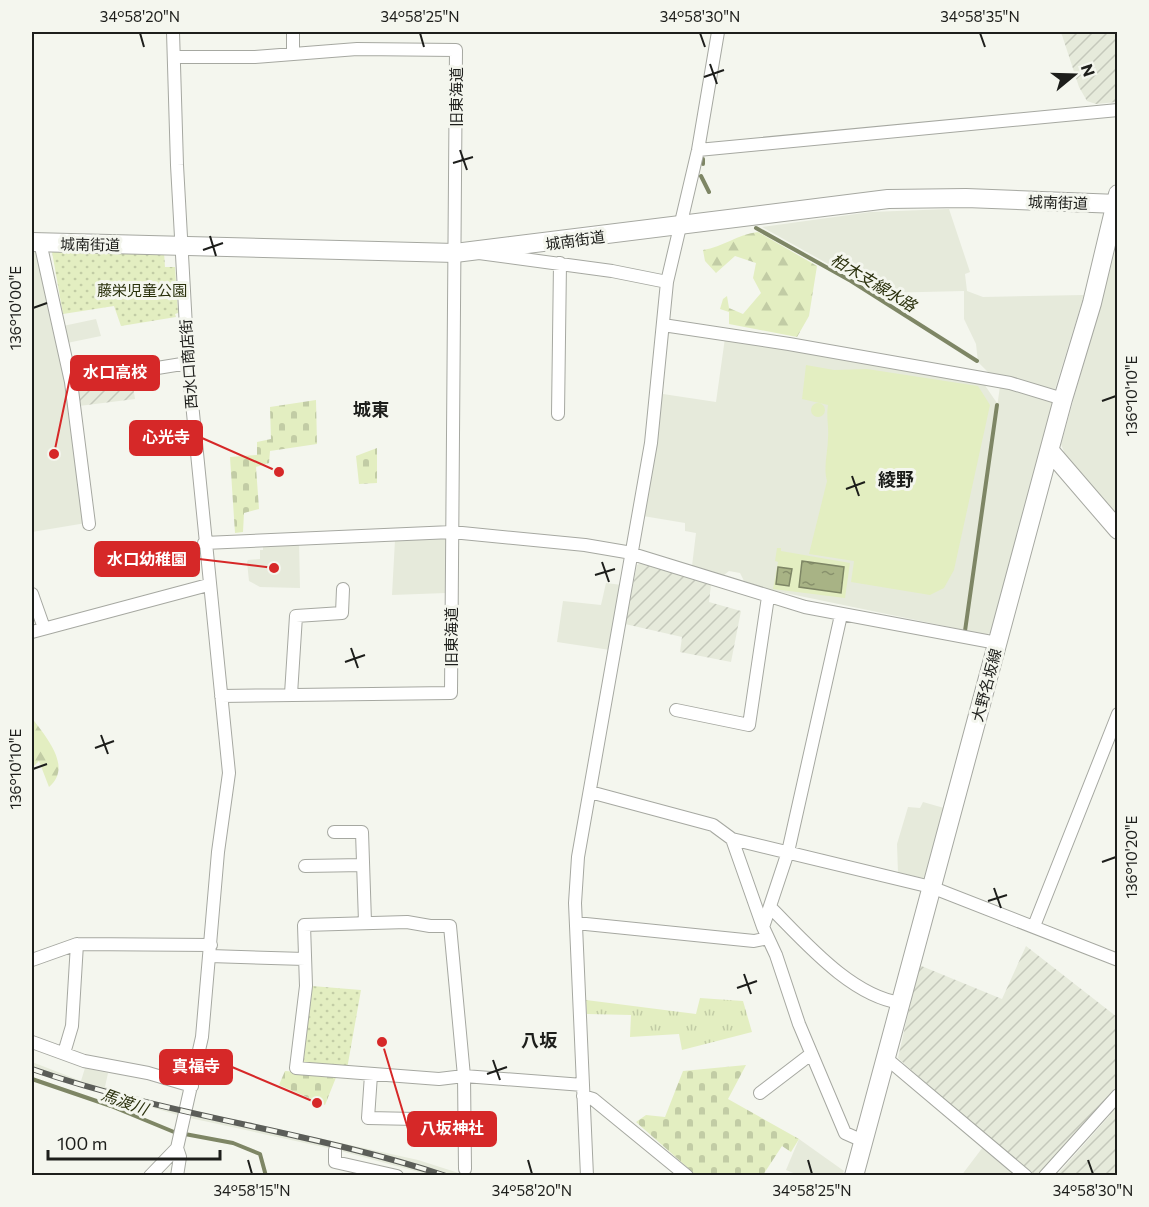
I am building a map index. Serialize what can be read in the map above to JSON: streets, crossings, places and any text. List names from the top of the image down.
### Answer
{
  "streets": {
    "street": [
      "旧東海道",
      "城南街道",
      "西水口商店街",
      "大野名坂線"
    ]
  },
  "crossings": [
    ["旧東海道", "城南街道"],
    ["旧東海道", "西水口商店街"],
    ["城南街道", "西水口商店街"],
    ["城南街道", "大野名坂線"]
  ],
  "districts": ["城東", "綾野", "八坂"],
  "water": ["柏木支線水路", "馬渡川"],
  "parks": ["藤栄児童公園"],
  "places": [
    "水口高校",
    "心光寺",
    "水口幼稚園",
    "八坂神社",
    "真福寺"
  ],
  "scale_bar": "100 m",
  "north": "right",
  "coordinates": [
    "34°58'20\"N",
    "34°58'25\"N",
    "34°58'30\"N",
    "34°58'35\"N",
    "136°10'00\"E",
    "136°10'10\"E",
    "136°10'20\"E",
    "34°58'15\"N"
  ]
}
